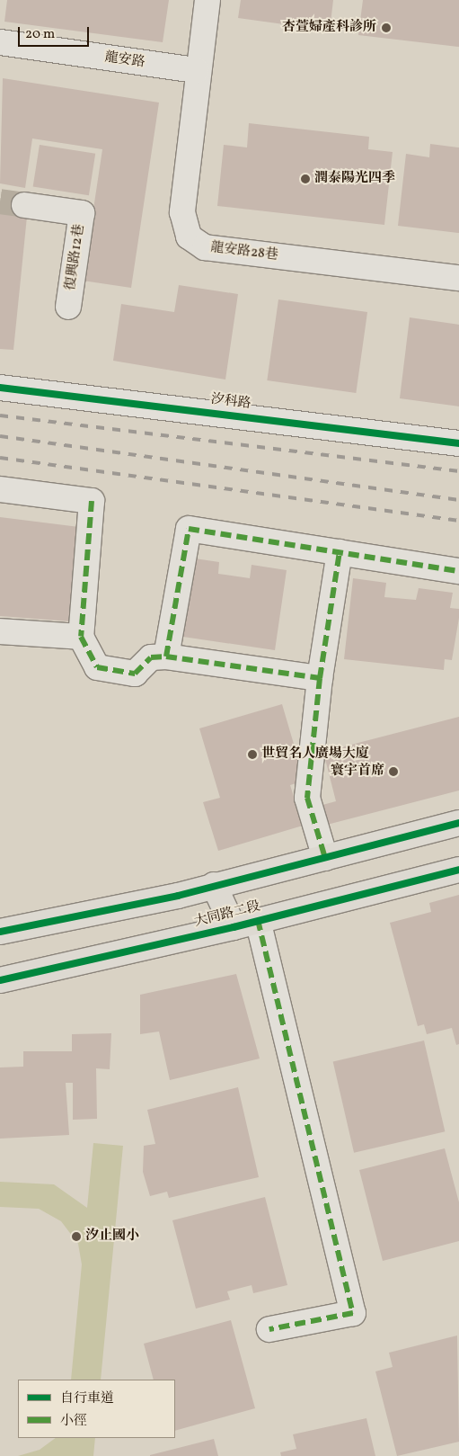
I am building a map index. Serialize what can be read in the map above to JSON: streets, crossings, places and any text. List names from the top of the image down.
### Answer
{
  "streets": {
    "main road": ["大同路二段"],
    "street": [
      "龍安路",
      "龍安路28巷",
      "復興路12巷",
      "汐科路"
    ]
  },
  "crossings": [
    ["龍安路", "龍安路28巷"]
  ],
  "places": [
    "杏萱婦產科診所",
    "潤泰陽光四季",
    "世貿名人廣場大廈",
    "寰宇首席",
    "汐止國小"
  ],
  "legend": ["自行車道", "小徑"],
  "scale_bar": "20 m"
}
